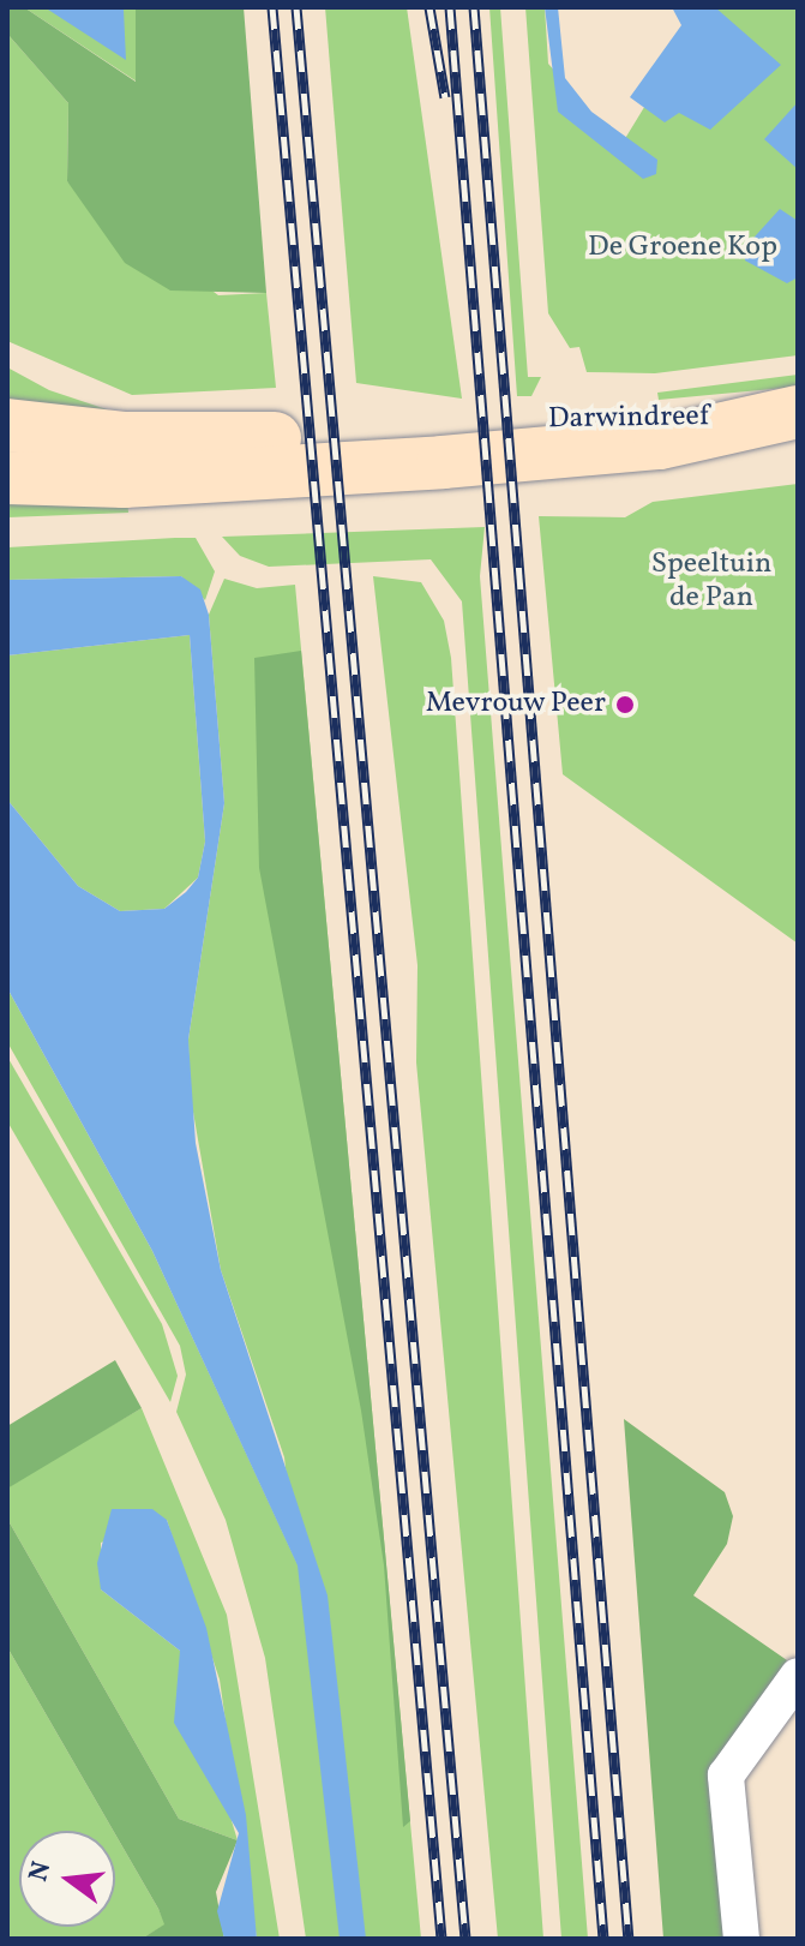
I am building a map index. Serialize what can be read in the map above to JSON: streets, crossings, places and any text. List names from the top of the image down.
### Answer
{
  "streets": {
    "main road": ["Darwindreef"]
  },
  "parks": ["De Groene Kop", "Speeltuin de Pan"],
  "places": ["Mevrouw Peer"],
  "north": "left"
}
